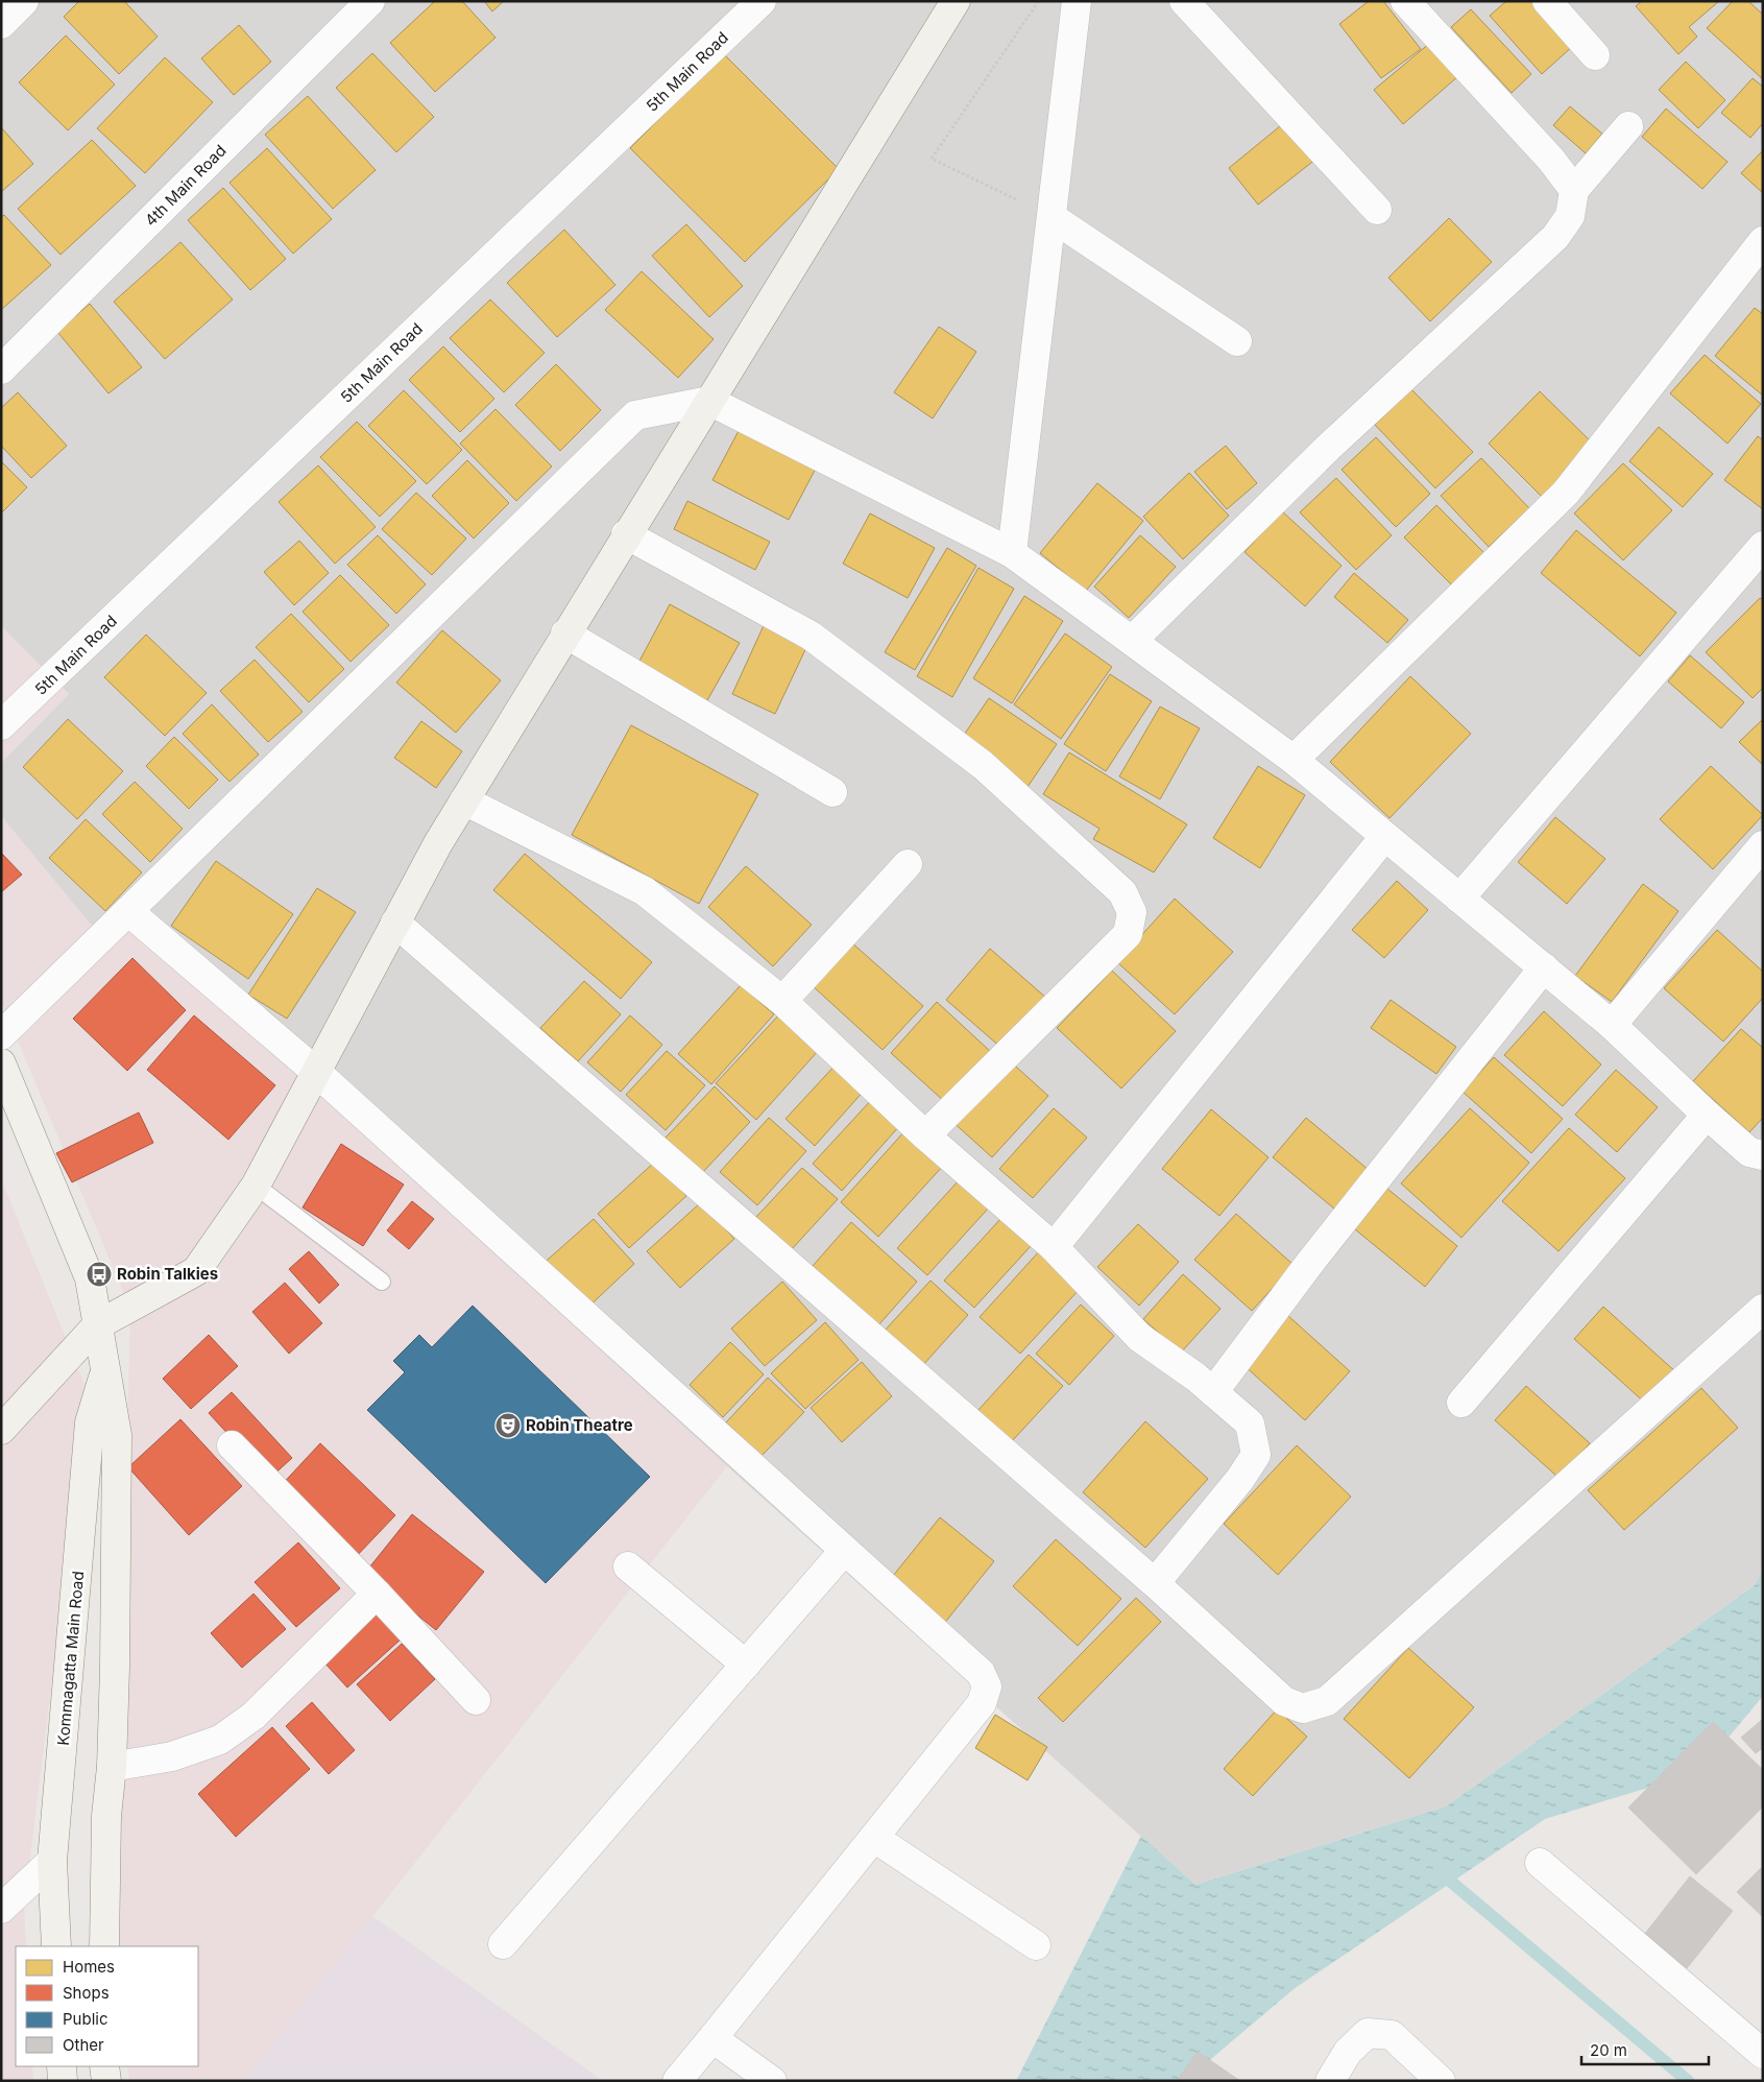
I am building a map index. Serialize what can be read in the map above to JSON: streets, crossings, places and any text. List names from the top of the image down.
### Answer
{
  "streets": {
    "street": ["5th Main Road", "4th Main Road", "Kommagatta Main Road"]
  },
  "places": {
    "bus stop": ["Robin Talkies"],
    "theatre": ["Robin Theatre"]
  },
  "legend": [
    "Homes",
    "Shops",
    "Public",
    "Other"
  ],
  "scale_bar": "20 m"
}
